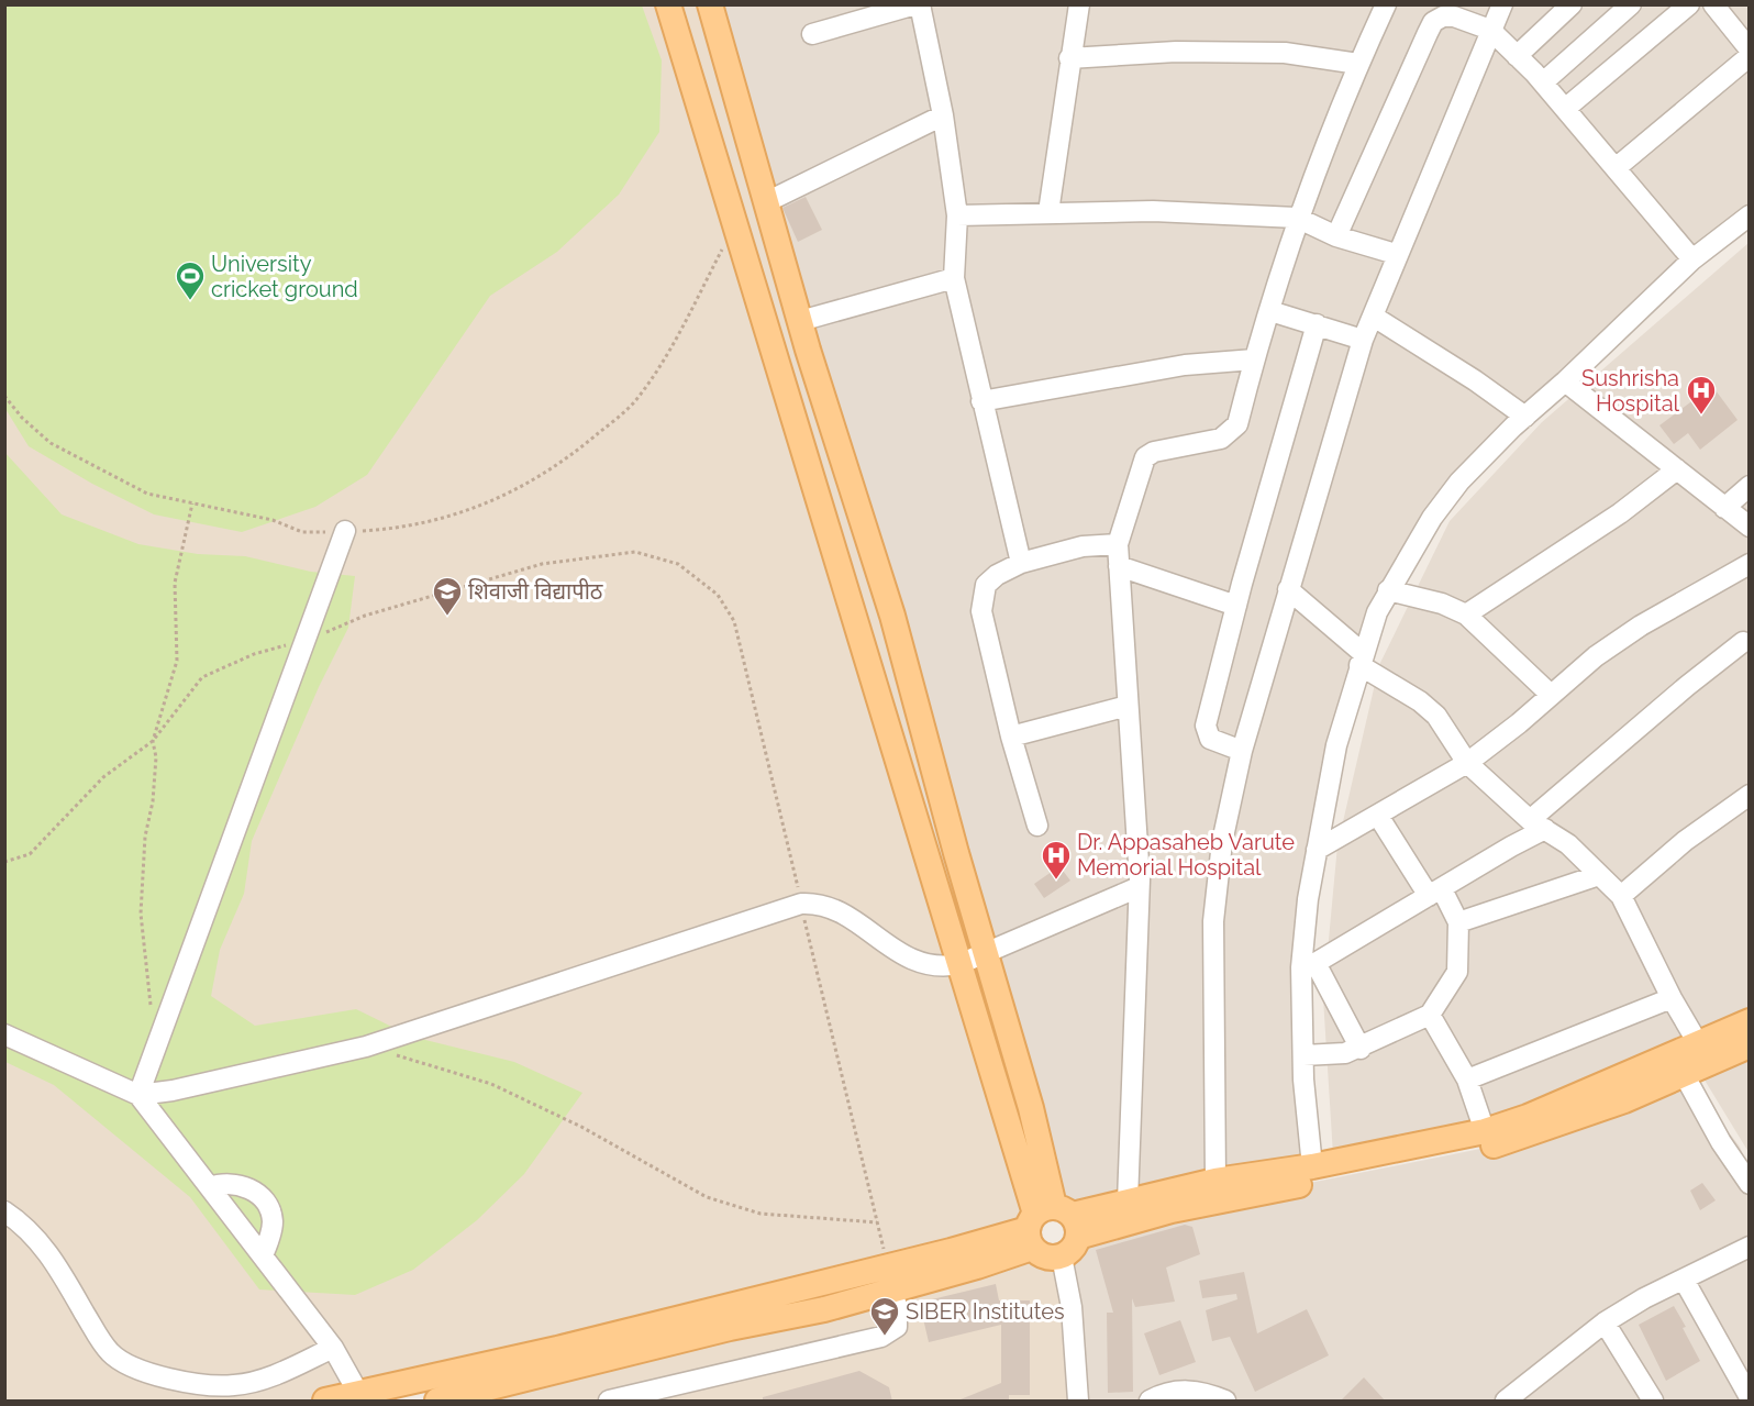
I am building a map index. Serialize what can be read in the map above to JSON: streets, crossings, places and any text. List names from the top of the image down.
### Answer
{
  "places": {
    "sports": ["University cricket ground"],
    "hospital": ["Sushrisha Hospital", "Dr. Appasaheb Varute Memorial Hospital"],
    "school or university": ["शिवाजी विद्यापीठ", "SIBER Institutes"]
  }
}
